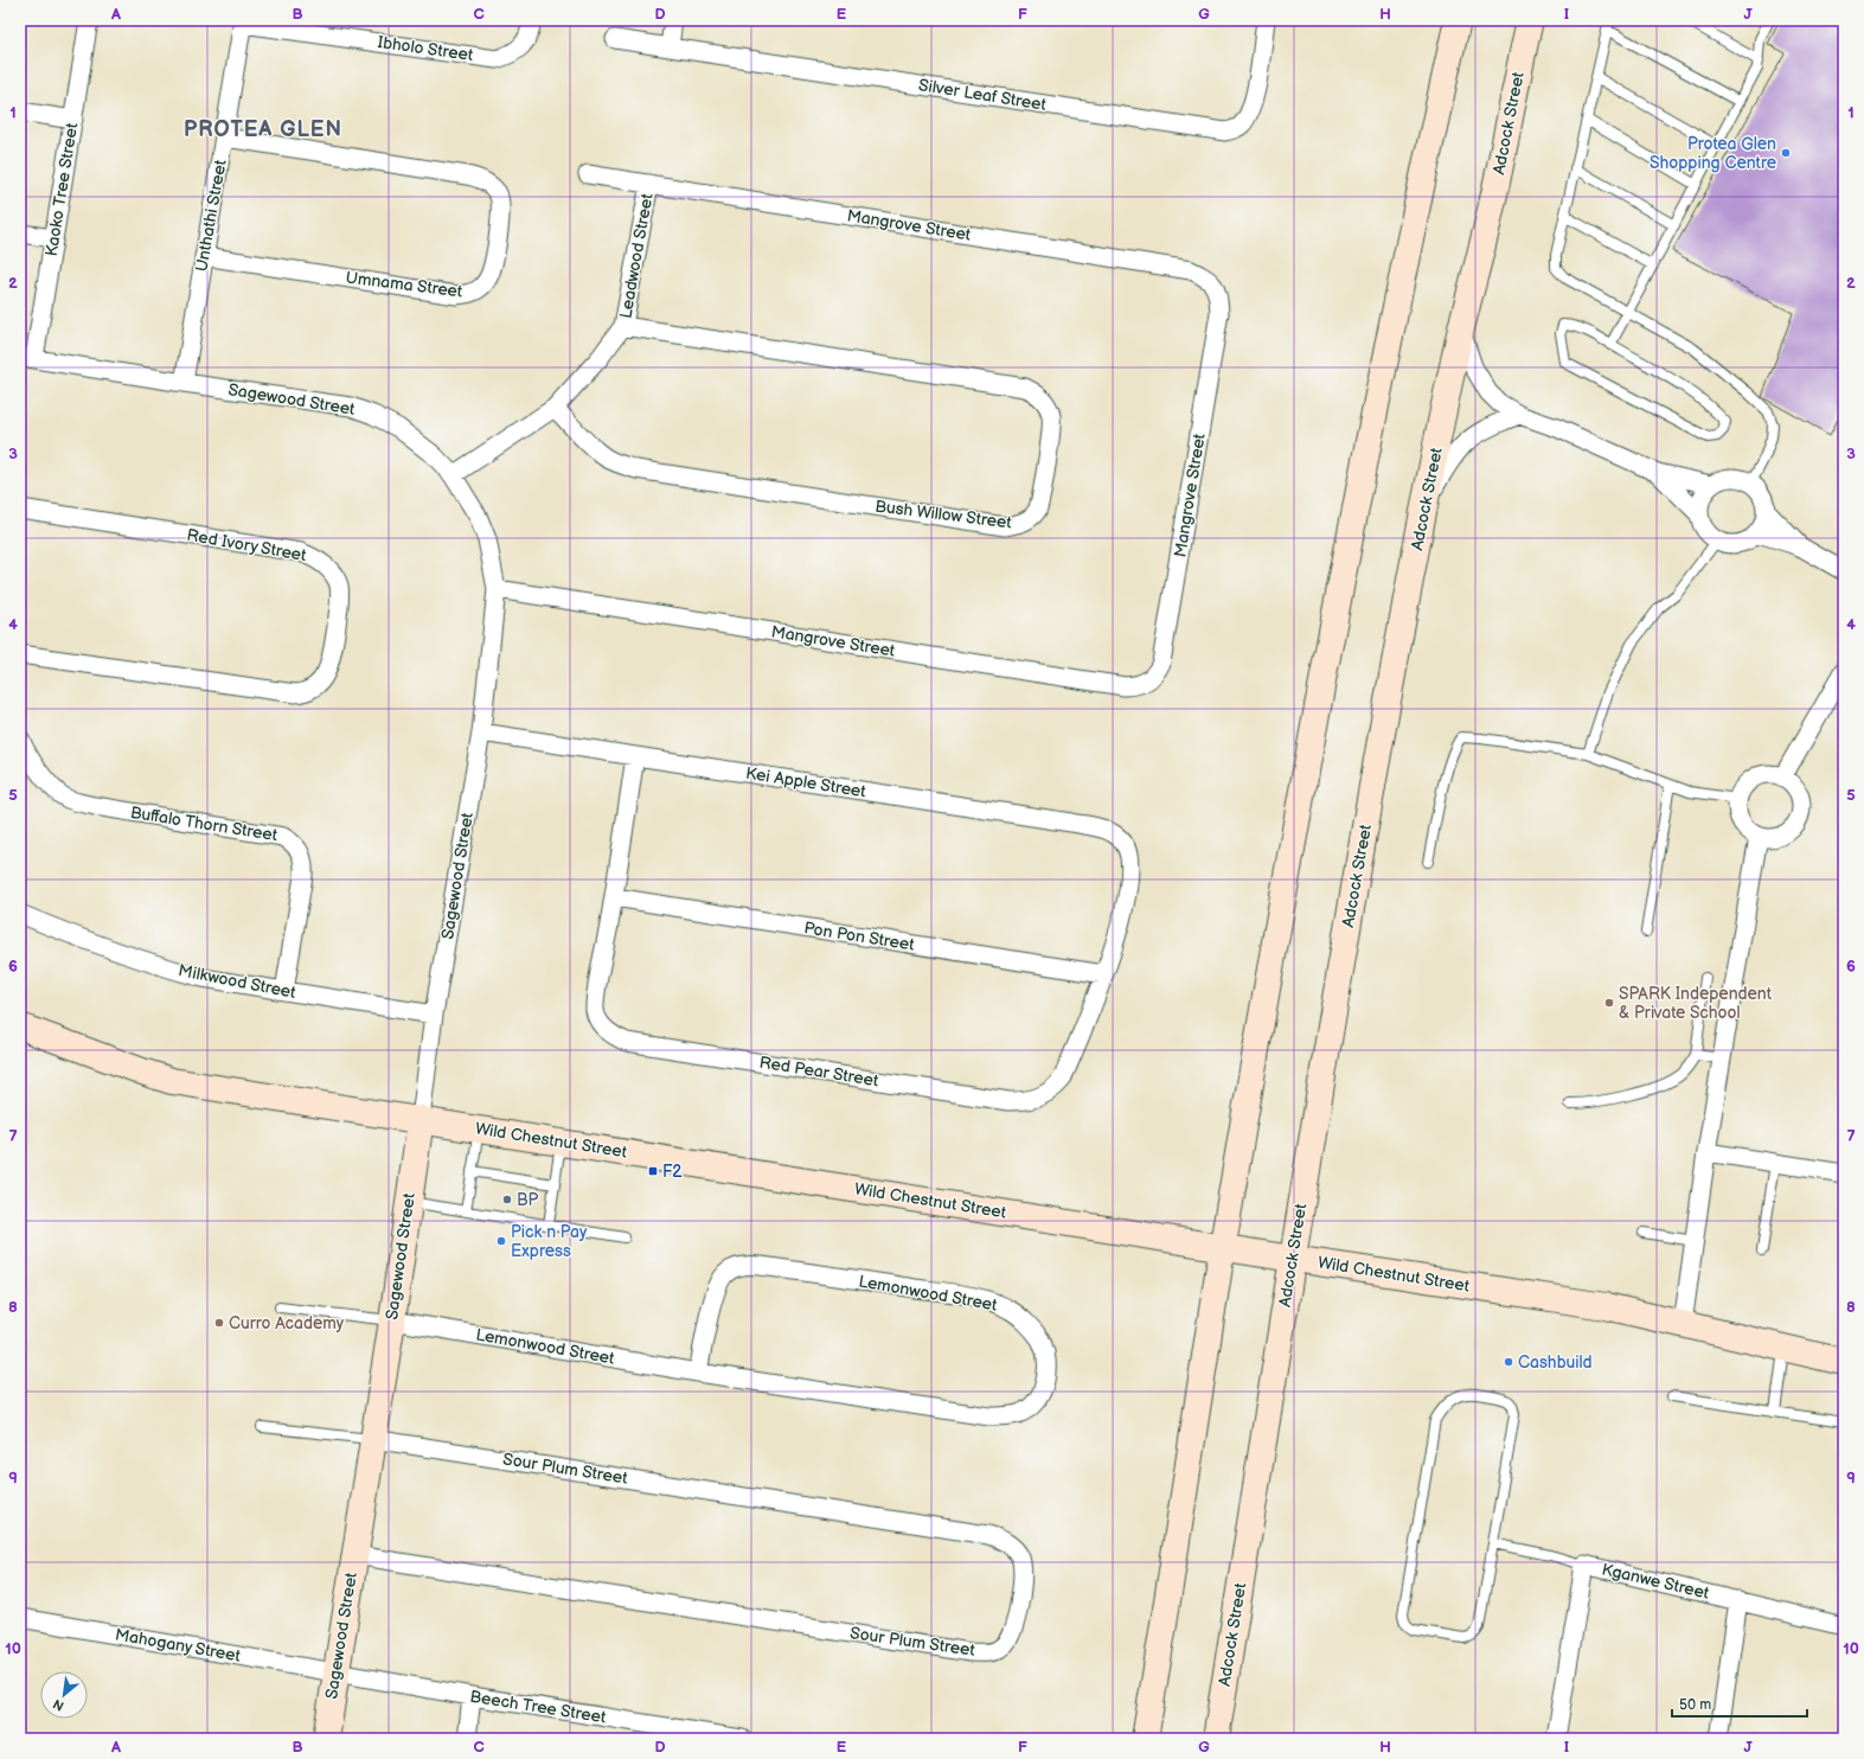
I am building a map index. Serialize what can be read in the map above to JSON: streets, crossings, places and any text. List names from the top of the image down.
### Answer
{
  "streets": {
    "main road": ["Adcock Street", "Sagewood Street", "Wild Chestnut Street"],
    "street": [
      "Ibholo Street",
      "Silver Leaf Street",
      "Kaoko Tree Street",
      "Unthathi Street",
      "Mangrove Street",
      "Leadwood Street",
      "Umnama Street",
      "Bush Willow Street",
      "Red Ivory Street",
      "Kei Apple Street",
      "Buffalo Thorn Street",
      "Pon Pon Street",
      "Milkwood Street",
      "Red Pear Street",
      "Lemonwood Street",
      "Sour Plum Street",
      "Kganwe Street",
      "Mahogany Street",
      "Beech Tree Street"
    ]
  },
  "crossings": [
    ["Ibholo Street", "Unthathi Street"],
    ["Adcock Street", "Wild Chestnut Street"],
    ["Kaoko Tree Street", "Sagewood Street"],
    ["Unthathi Street", "Umnama Street"],
    ["Unthathi Street", "Sagewood Street"],
    ["Mangrove Street", "Leadwood Street"],
    ["Mangrove Street", "Sagewood Street"],
    ["Leadwood Street", "Sagewood Street"],
    ["Leadwood Street", "Bush Willow Street"],
    ["Sagewood Street", "Kei Apple Street"],
    ["Sagewood Street", "Milkwood Street"],
    ["Sagewood Street", "Wild Chestnut Street"],
    ["Sagewood Street", "Lemonwood Street"],
    ["Sagewood Street", "Sour Plum Street"],
    ["Sagewood Street", "Mahogany Street"],
    ["Sagewood Street", "Beech Tree Street"],
    ["Kei Apple Street", "Red Pear Street"],
    ["Buffalo Thorn Street", "Milkwood Street"],
    ["Pon Pon Street", "Red Pear Street"],
    ["Mahogany Street", "Beech Tree Street"]
  ],
  "districts": ["PROTEA GLEN"],
  "places": {
    "other": [
      "Protea Glen Shopping Centre",
      "SPARK Independent & Private School",
      "BP",
      "Pick n Pay Express",
      "Curro Academy",
      "Cashbuild"
    ],
    "transit": ["F2"]
  },
  "scale_bar": "50 m",
  "north": "bottom left",
  "grid": {
    "columns": [
      "A",
      "B",
      "C",
      "D",
      "E",
      "F",
      "G",
      "H",
      "I",
      "J"
    ],
    "rows": [
      "1",
      "2",
      "3",
      "4",
      "5",
      "6",
      "7",
      "8",
      "9",
      "10"
    ]
  }
}
